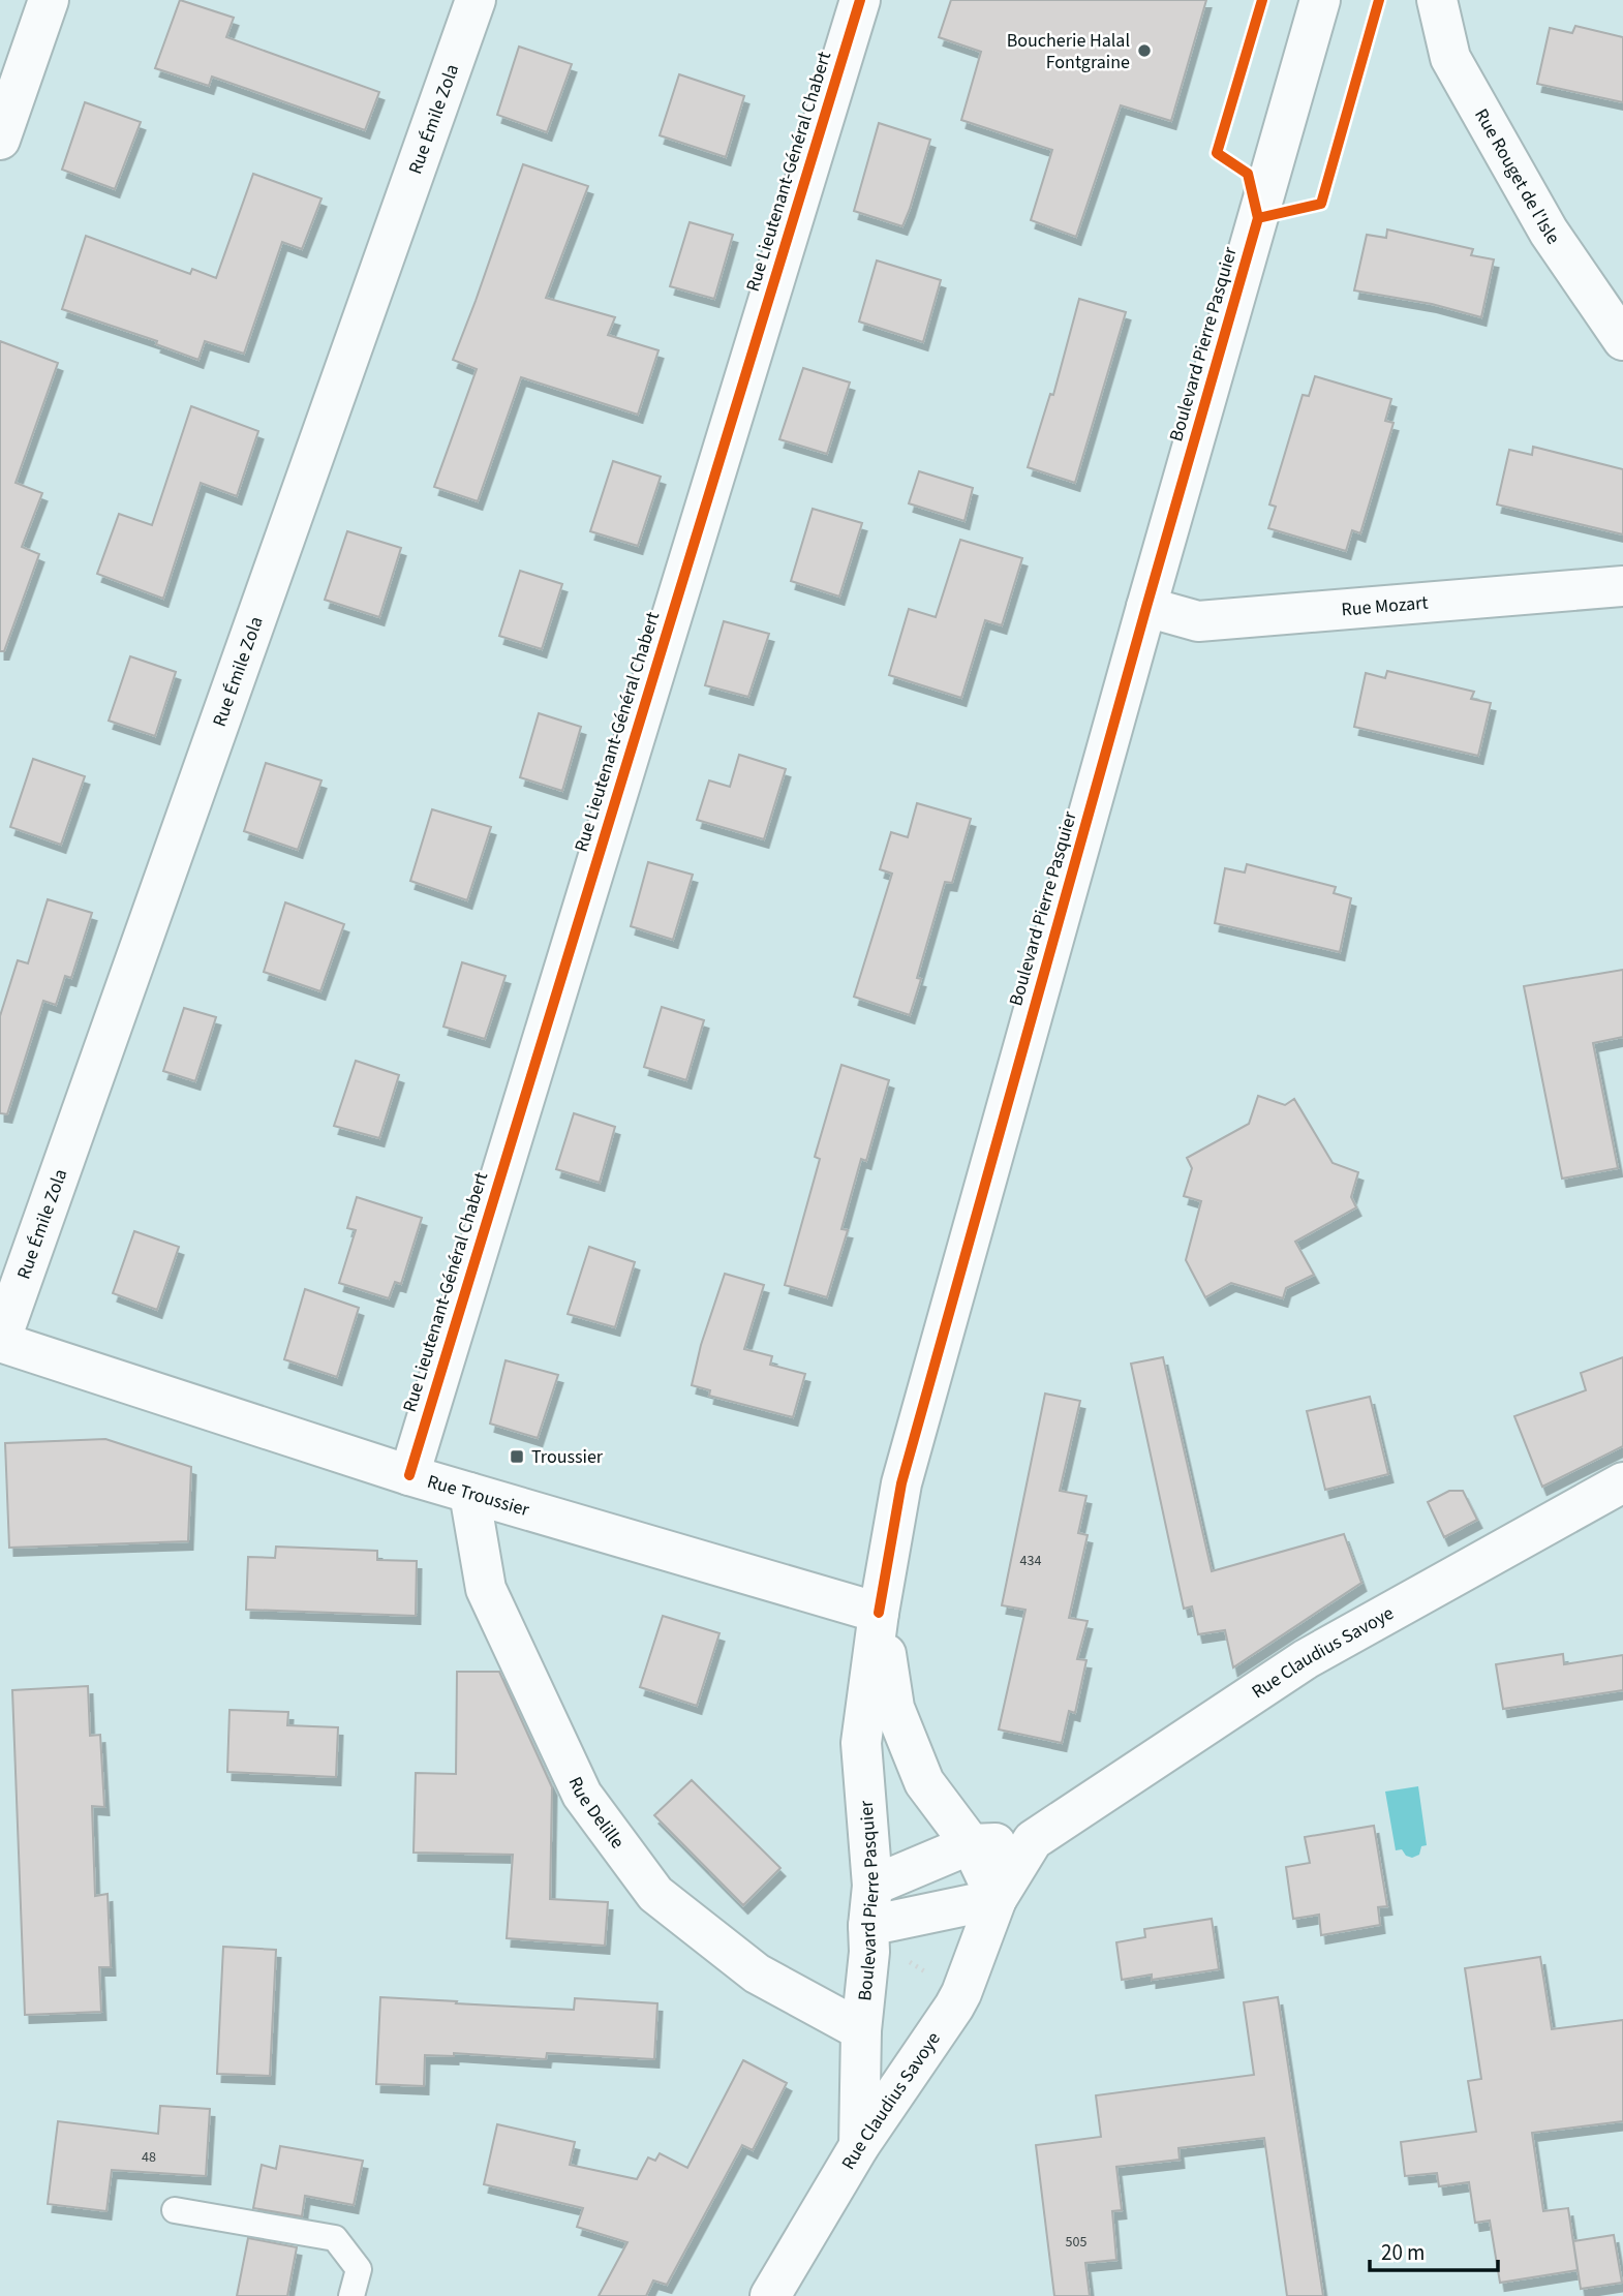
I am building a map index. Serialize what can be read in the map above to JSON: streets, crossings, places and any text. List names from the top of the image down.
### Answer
{
  "streets": {
    "street": [
      "Rue Émile Zola",
      "Rue Lieutenant-Général Chabert",
      "Rue Rouget de l'Isle",
      "Boulevard Pierre Pasquier",
      "Rue Mozart",
      "Rue Troussier",
      "Rue Claudius Savoye",
      "Rue Delille"
    ]
  },
  "crossings": [
    ["Rue Émile Zola", "Rue Troussier"],
    ["Rue Lieutenant-Général Chabert", "Rue Troussier"],
    ["Boulevard Pierre Pasquier", "Rue Mozart"],
    ["Boulevard Pierre Pasquier", "Rue Troussier"],
    ["Boulevard Pierre Pasquier", "Rue Claudius Savoye"],
    ["Boulevard Pierre Pasquier", "Rue Delille"],
    ["Rue Troussier", "Rue Delille"]
  ],
  "places": {
    "other": ["Boucherie Halal Fontgraine"],
    "transit": ["Troussier"]
  },
  "house_numbers": ["434", "48", "505"],
  "scale_bar": "20 m"
}
